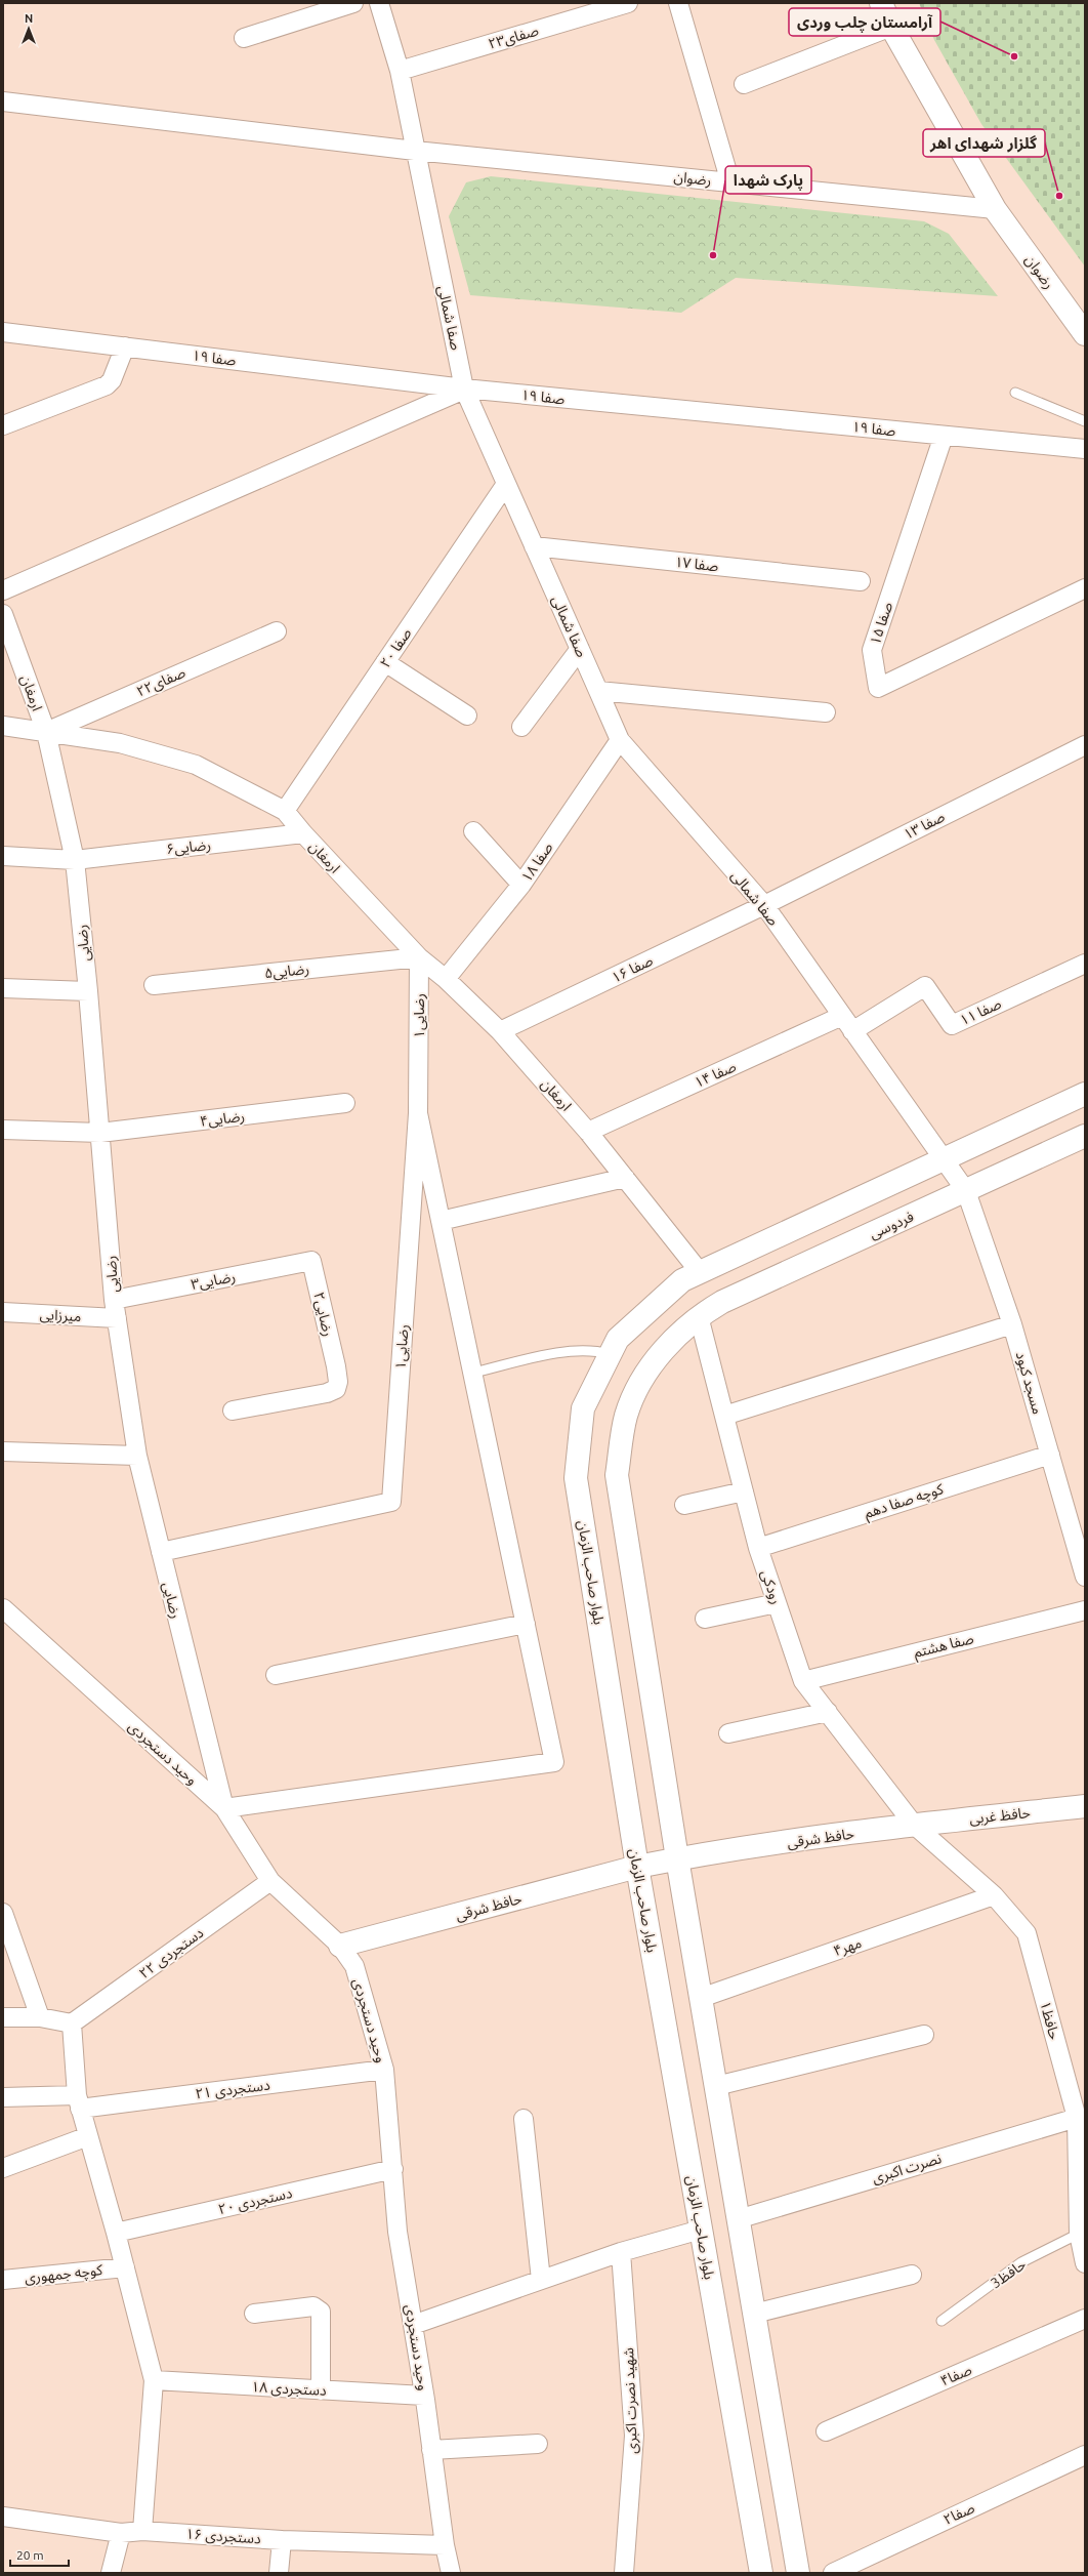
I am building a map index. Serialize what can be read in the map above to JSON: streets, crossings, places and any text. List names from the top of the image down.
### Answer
{
  "streets": {
    "main road": [
      "رضوان",
      "فردوسی",
      "بلوار صاحب الزمان",
      "حافظ غربی",
      "حافظ شرقی"
    ],
    "street": [
      "صفای۲۳",
      "صفا شمالی",
      "صفا ۱۹",
      "صفا ۱۷",
      "صفا ۱۵",
      "صفا ۲۰",
      "صفای۲۲",
      "ارمغان",
      "صفا ۱۳",
      "رضایی۶",
      "صفا ۱۸",
      "رضایی",
      "صفا ۱۶",
      "رضایی۵",
      "صفا ۱۱",
      "رضایی۱",
      "صفا ۱۴",
      "رضایی۴",
      "رضایی۳",
      "رضایی۲",
      "میرزایی",
      "مسجد کبود",
      "کوچه صفا دهم",
      "رودکی",
      "صفا هشتم",
      "وحید دستجردی",
      "مهر۴",
      "دستجردی ۲۲",
      "حافظ۱",
      "دستجردی ۲۱",
      "نصرت اکبری",
      "دستجردی ۲۰",
      "کوچه جمهوری",
      "صفا۴",
      "دستجردی ۱۸",
      "شهید نصرت اکبری",
      "صفا۲",
      "دستجردی ۱۶"
    ],
    "lane": ["حافظ3"]
  },
  "crossings": [
    ["صفای۲۳", "صفا شمالی"],
    ["رضوان", "صفا شمالی"],
    ["صفا شمالی", "صفا ۱۹"],
    ["صفا شمالی", "صفا ۱۷"],
    ["صفا شمالی", "صفا ۲۰"],
    ["صفا شمالی", "صفا ۱۳"],
    ["صفا شمالی", "صفا ۱۸"],
    ["صفا شمالی", "صفا ۱۶"],
    ["صفا شمالی", "صفا ۱۱"],
    ["صفا شمالی", "صفا ۱۴"],
    ["صفا شمالی", "فردوسی"],
    ["صفا شمالی", "مسجد کبود"],
    ["صفا ۱۹", "صفا ۱۵"],
    ["صفا ۲۰", "ارمغان"],
    ["صفای۲۲", "ارمغان"],
    ["صفای۲۲", "رضایی"],
    ["ارمغان", "رضایی۶"],
    ["ارمغان", "صفا ۱۸"],
    ["ارمغان", "رضایی"],
    ["ارمغان", "صفا ۱۶"],
    ["ارمغان", "رضایی۵"],
    ["ارمغان", "رضایی۱"],
    ["ارمغان", "صفا ۱۴"],
    ["ارمغان", "بلوار صاحب الزمان"],
    ["صفا ۱۳", "صفا ۱۶"],
    ["رضایی۶", "رضایی"],
    ["رضایی", "رضایی۱"],
    ["رضایی", "رضایی۴"],
    ["رضایی", "رضایی۳"],
    ["رضایی", "میرزایی"],
    ["رضایی", "وحید دستجردی"],
    ["رضایی۵", "رضایی۱"],
    ["صفا ۱۱", "صفا ۱۴"],
    ["فردوسی", "مسجد کبود"],
    ["فردوسی", "رودکی"],
    ["رضایی۳", "رضایی۲"],
    ["مسجد کبود", "کوچه صفا دهم"],
    ["کوچه صفا دهم", "رودکی"],
    ["بلوار صاحب الزمان", "حافظ شرقی"],
    ["رودکی", "صفا هشتم"],
    ["رودکی", "حافظ غربی"],
    ["رودکی", "حافظ شرقی"],
    ["رودکی", "حافظ۱"],
    ["وحید دستجردی", "حافظ شرقی"],
    ["وحید دستجردی", "دستجردی ۲۲"],
    ["وحید دستجردی", "دستجردی ۲۱"],
    ["وحید دستجردی", "دستجردی ۲۰"],
    ["وحید دستجردی", "دستجردی ۱۸"],
    ["وحید دستجردی", "دستجردی ۱۶"],
    ["حافظ غربی", "حافظ شرقی"],
    ["حافظ غربی", "حافظ۱"],
    ["حافظ شرقی", "حافظ۱"],
    ["مهر۴", "حافظ۱"],
    ["حافظ۱", "نصرت اکبری"],
    ["حافظ۱", "حافظ3"]
  ],
  "places": ["آرامستان چلب وردی", "گلزار شهدای اهر", "پارک شهدا"],
  "scale_bar": "20 m",
  "north": "top"
}
